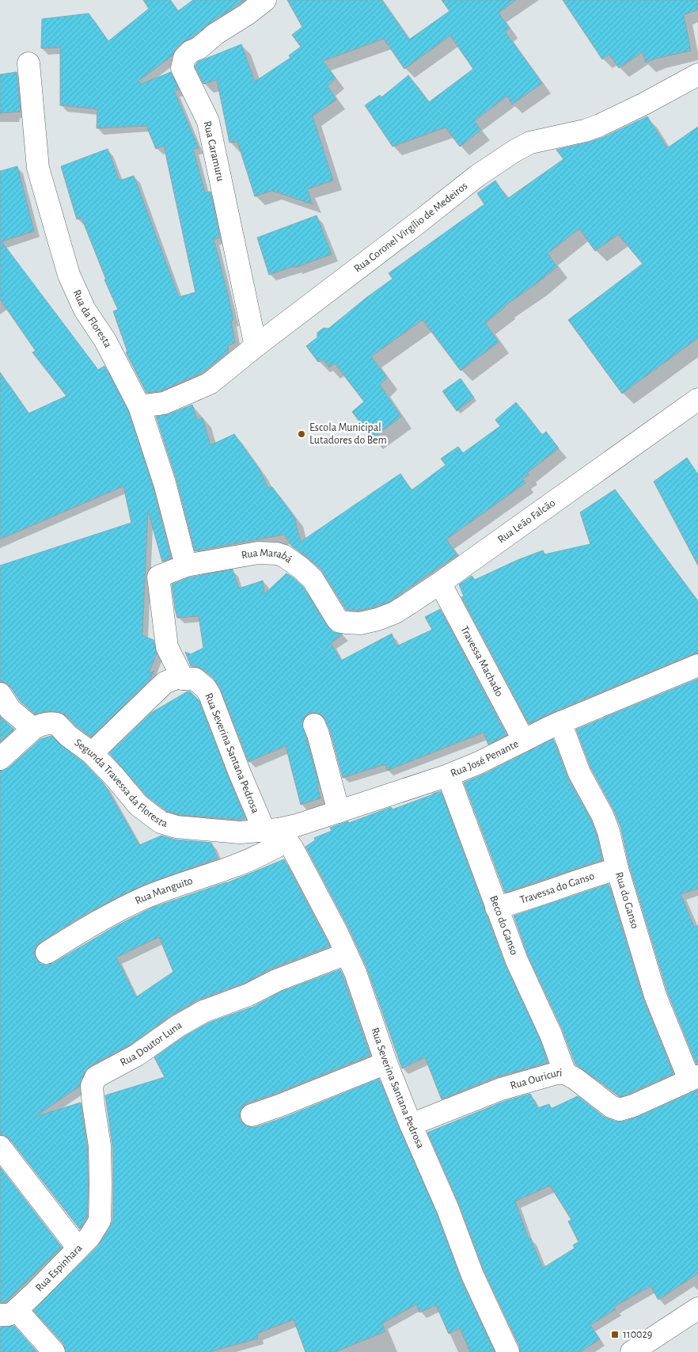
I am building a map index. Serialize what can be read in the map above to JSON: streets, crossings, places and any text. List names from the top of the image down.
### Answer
{
  "streets": {
    "street": [
      "Rua Caramuru",
      "Rua Coronel Virgílio de Medeiros",
      "Rua da Floresta",
      "Rua Leão Falcão",
      "Rua Marabá",
      "Travessa Machado",
      "Rua Severina Santana Pedrosa",
      "Rua José Penante",
      "Segunda Travessa da Floresta",
      "Travessa do Ganso",
      "Rua Manguito",
      "Rua do Ganso",
      "Beco do Ganso",
      "Rua Doutor Luna",
      "Rua Ouricuri",
      "Rua Espinhara"
    ]
  },
  "crossings": [
    ["Rua Caramuru", "Rua Coronel Virgílio de Medeiros"],
    ["Rua Coronel Virgílio de Medeiros", "Rua da Floresta"],
    ["Rua da Floresta", "Rua Marabá"],
    ["Rua Leão Falcão", "Rua Marabá"],
    ["Rua Leão Falcão", "Travessa Machado"],
    ["Travessa Machado", "Rua José Penante"],
    ["Rua Severina Santana Pedrosa", "Rua José Penante"],
    ["Rua Severina Santana Pedrosa", "Segunda Travessa da Floresta"],
    ["Rua Severina Santana Pedrosa", "Rua Manguito"],
    ["Rua Severina Santana Pedrosa", "Rua Doutor Luna"],
    ["Rua Severina Santana Pedrosa", "Rua Ouricuri"],
    ["Rua José Penante", "Segunda Travessa da Floresta"],
    ["Rua José Penante", "Rua Manguito"],
    ["Rua José Penante", "Rua do Ganso"],
    ["Rua José Penante", "Beco do Ganso"],
    ["Segunda Travessa da Floresta", "Rua Manguito"],
    ["Travessa do Ganso", "Rua do Ganso"],
    ["Travessa do Ganso", "Beco do Ganso"],
    ["Rua do Ganso", "Rua Ouricuri"],
    ["Beco do Ganso", "Rua Ouricuri"],
    ["Rua Doutor Luna", "Rua Espinhara"]
  ],
  "places": {
    "other": ["Escola Municipal Lutadores do Bem"],
    "transit": ["110029"]
  }
}
